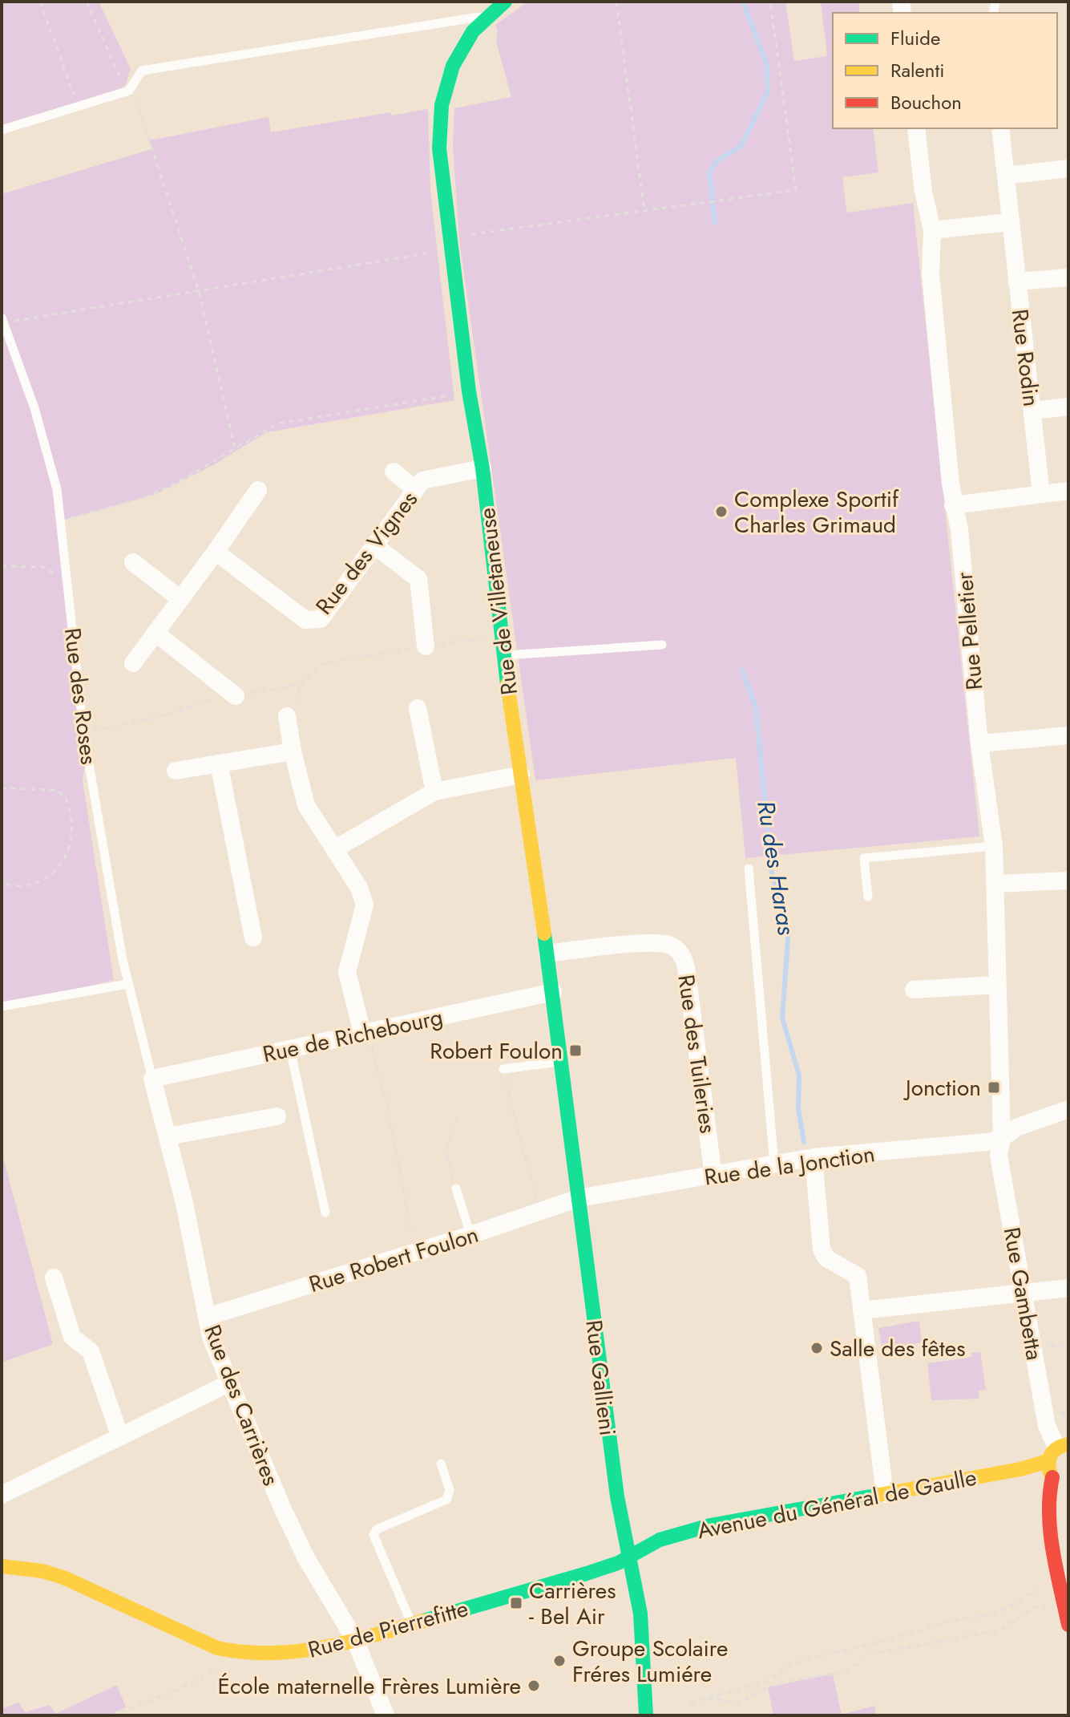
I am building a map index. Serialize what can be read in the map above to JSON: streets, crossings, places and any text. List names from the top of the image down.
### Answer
{
  "streets": {
    "street": [
      "Rue Rodin",
      "Rue des Vignes",
      "Rue de Villetaneuse",
      "Rue Pelletier",
      "Rue de Richebourg",
      "Rue des Tuileries",
      "Rue de la Jonction",
      "Rue Robert Foulon",
      "Rue Gambetta",
      "Rue Gallieni",
      "Rue des Carrières",
      "Avenue du Général de Gaulle",
      "Rue de Pierrefitte"
    ],
    "lane": ["Rue des Roses"]
  },
  "crossings": [
    ["Rue des Vignes", "Rue de Villetaneuse"],
    ["Rue de Villetaneuse", "Rue de Richebourg"],
    ["Rue de Villetaneuse", "Rue des Tuileries"],
    ["Rue de Villetaneuse", "Rue de la Jonction"],
    ["Rue de Villetaneuse", "Rue Robert Foulon"],
    ["Rue de Villetaneuse", "Rue Gallieni"],
    ["Rue Pelletier", "Rue de la Jonction"],
    ["Rue Pelletier", "Rue Gambetta"],
    ["Rue des Roses", "Rue de Richebourg"],
    ["Rue des Roses", "Rue des Carrières"],
    ["Rue de Richebourg", "Rue des Carrières"],
    ["Rue des Tuileries", "Rue de la Jonction"],
    ["Rue de la Jonction", "Rue Robert Foulon"],
    ["Rue de la Jonction", "Rue Gambetta"],
    ["Rue de la Jonction", "Rue Gallieni"],
    ["Rue Robert Foulon", "Rue Gallieni"],
    ["Rue Robert Foulon", "Rue des Carrières"],
    ["Rue Gambetta", "Avenue du Général de Gaulle"],
    ["Rue Gallieni", "Avenue du Général de Gaulle"],
    ["Rue Gallieni", "Rue de Pierrefitte"],
    ["Rue des Carrières", "Rue de Pierrefitte"],
    ["Avenue du Général de Gaulle", "Rue de Pierrefitte"]
  ],
  "water": ["Ru des Haras"],
  "places": {
    "other": [
      "Complexe Sportif Charles Grimaud",
      "Salle des fêtes",
      "Groupe Scolaire Fréres Lumiére",
      "École maternelle Frères Lumière"
    ],
    "transit": ["Robert Foulon", "Jonction", "Carrières - Bel Air"]
  },
  "legend": ["Fluide", "Ralenti", "Bouchon"]
}
